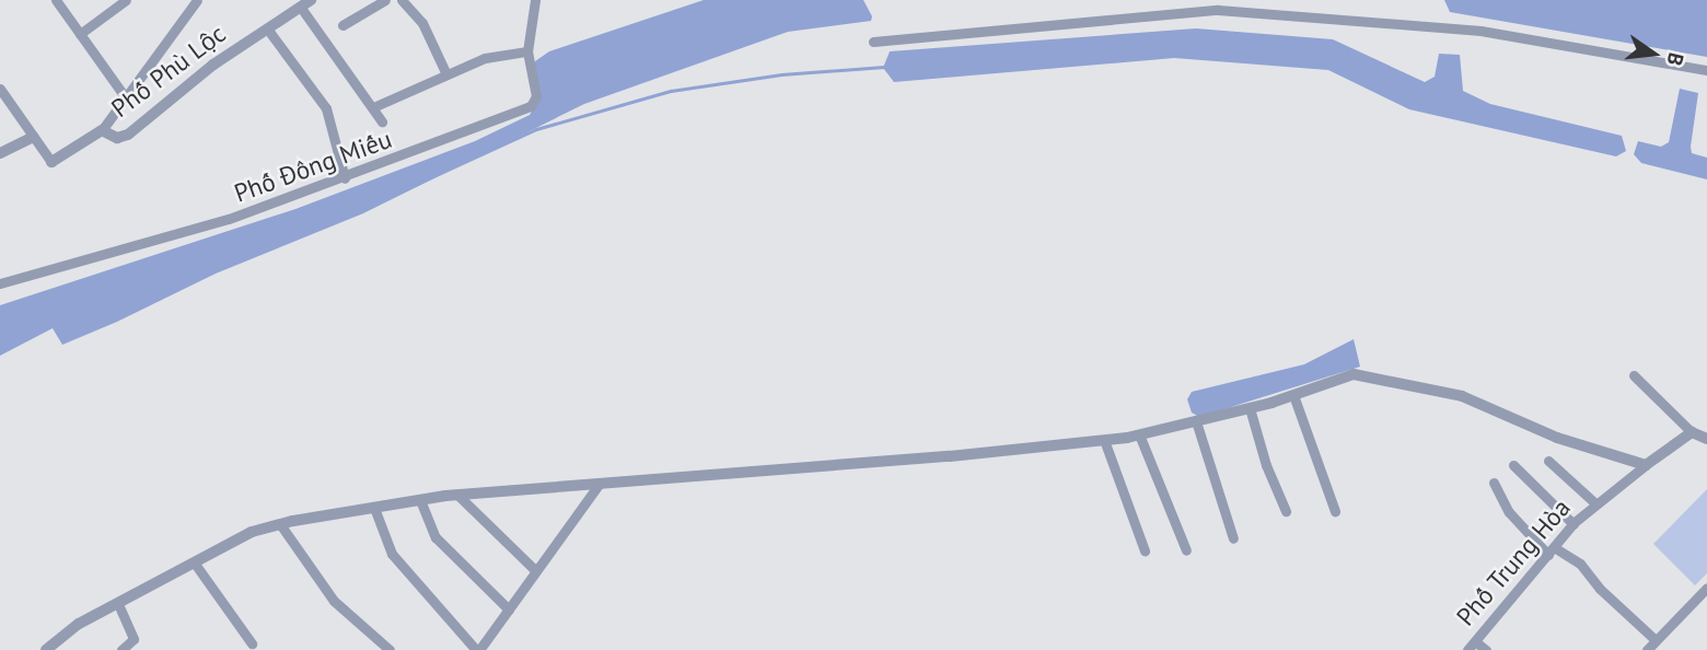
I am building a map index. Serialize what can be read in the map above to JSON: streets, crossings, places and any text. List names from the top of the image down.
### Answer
{
  "streets": {
    "street": ["Phố Phù Lộc", "Phố Đông Miếu", "Phố Trung Hòa"]
  },
  "north": "right"
}
